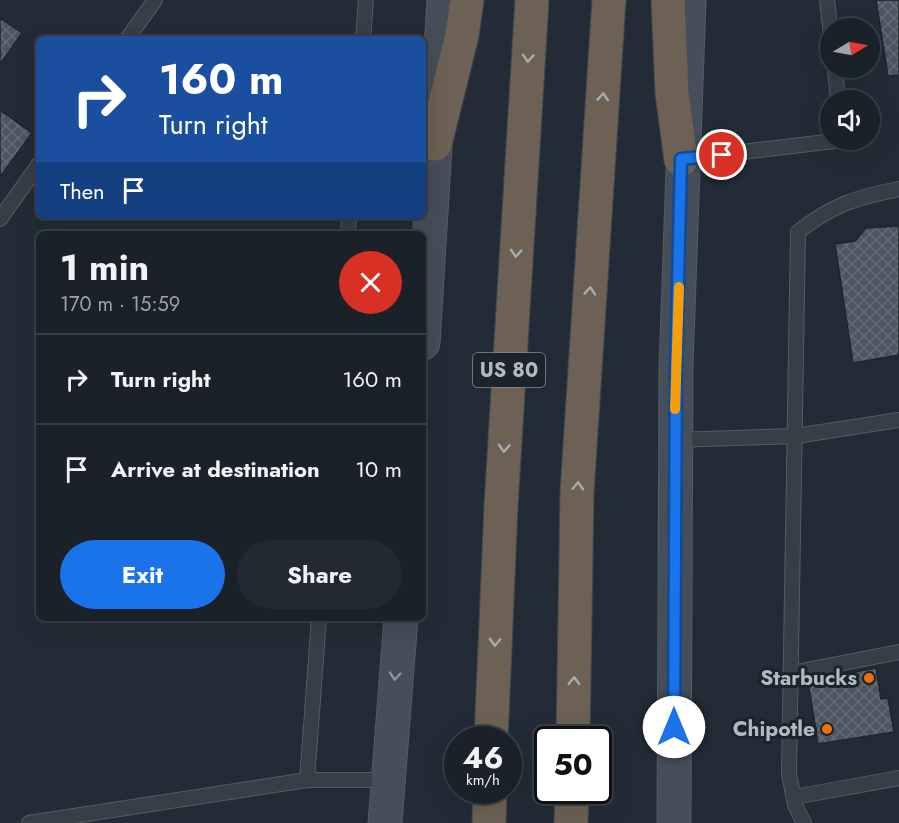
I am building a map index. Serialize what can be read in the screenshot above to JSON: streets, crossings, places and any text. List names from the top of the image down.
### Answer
{
  "streets": {
    "highway": ["US 80"]
  },
  "places": ["Starbucks", "Chipotle"],
  "north": "right",
  "page": {
    "turn": ["160 m", "Turn right"],
    "then": "Then",
    "heading": ["1 min", "170 m · 15:59"],
    "list": [
      {
        "name": "Turn right",
        "value": "160 m"
      },
      {
        "name": "Arrive at destination",
        "value": "10 m"
      }
    ],
    "buttons": ["Exit", "Share"],
    "speed": "46 km/h",
    "limit": "50"
  }
}
